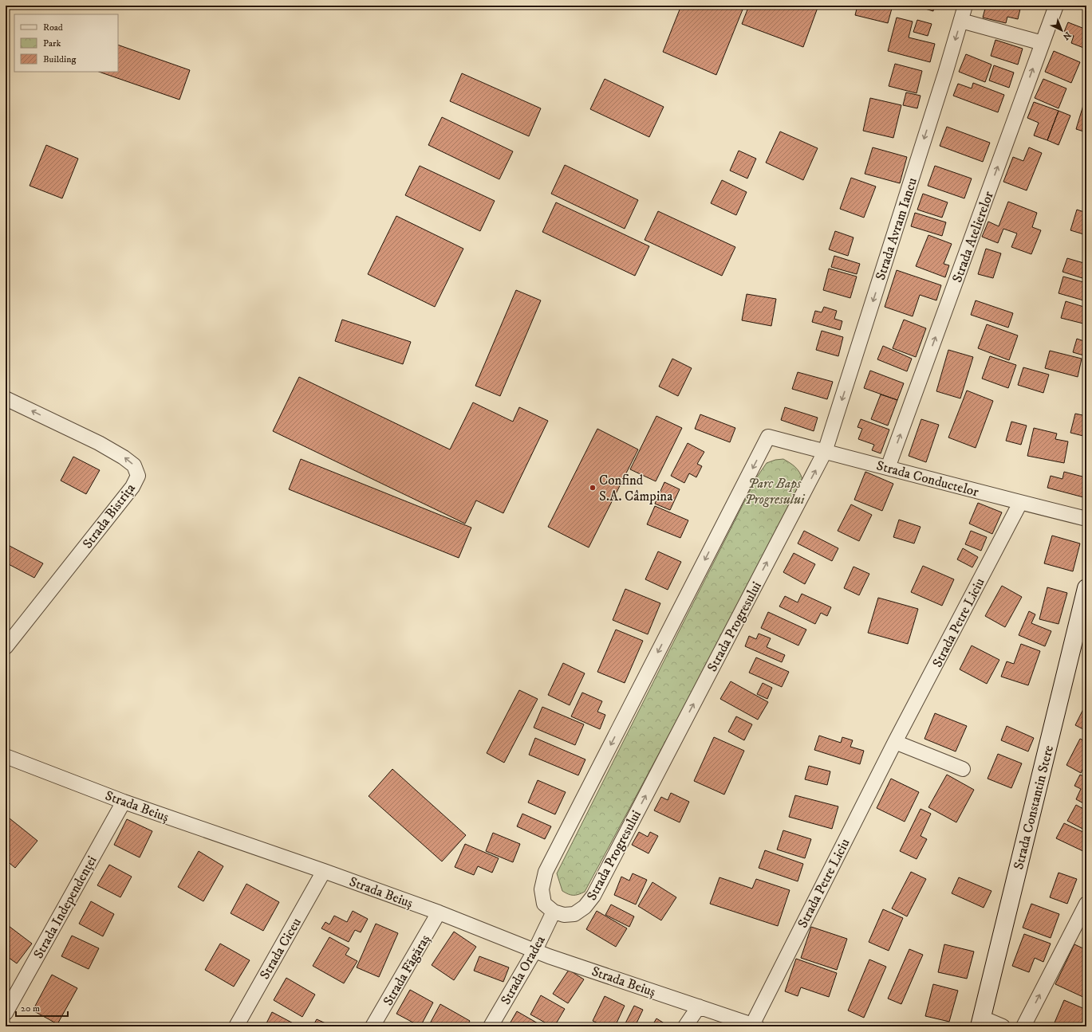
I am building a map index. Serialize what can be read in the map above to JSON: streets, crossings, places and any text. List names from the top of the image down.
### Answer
{
  "streets": {
    "street": [
      "Strada Avram Iancu",
      "Strada Atelierelor",
      "Strada Conductelor",
      "Strada Bistrița",
      "Strada Petre Liciu",
      "Strada Progresului",
      "Strada Beiuș",
      "Strada Constantin Stere",
      "Strada Independenței",
      "Strada Ciceu",
      "Strada Făgăraș",
      "Strada Oradea"
    ]
  },
  "crossings": [
    ["Strada Avram Iancu", "Strada Conductelor"],
    ["Strada Avram Iancu", "Strada Progresului"],
    ["Strada Atelierelor", "Strada Conductelor"],
    ["Strada Conductelor", "Strada Petre Liciu"],
    ["Strada Conductelor", "Strada Progresului"],
    ["Strada Conductelor", "Strada Oradea"],
    ["Strada Petre Liciu", "Strada Beiuș"],
    ["Strada Progresului", "Strada Oradea"],
    ["Strada Beiuș", "Strada Independenței"],
    ["Strada Beiuș", "Strada Ciceu"],
    ["Strada Beiuș", "Strada Făgăraș"],
    ["Strada Beiuș", "Strada Oradea"]
  ],
  "one_way": [
    "Strada Avram Iancu",
    "Strada Atelierelor",
    "Strada Conductelor",
    "Strada Progresului"
  ],
  "parks": ["Parc Baps Progresului"],
  "places": ["Confind S.A. Câmpina"],
  "legend": ["Road", "Park", "Building"],
  "scale_bar": "20 m",
  "north": "bottom right"
}
